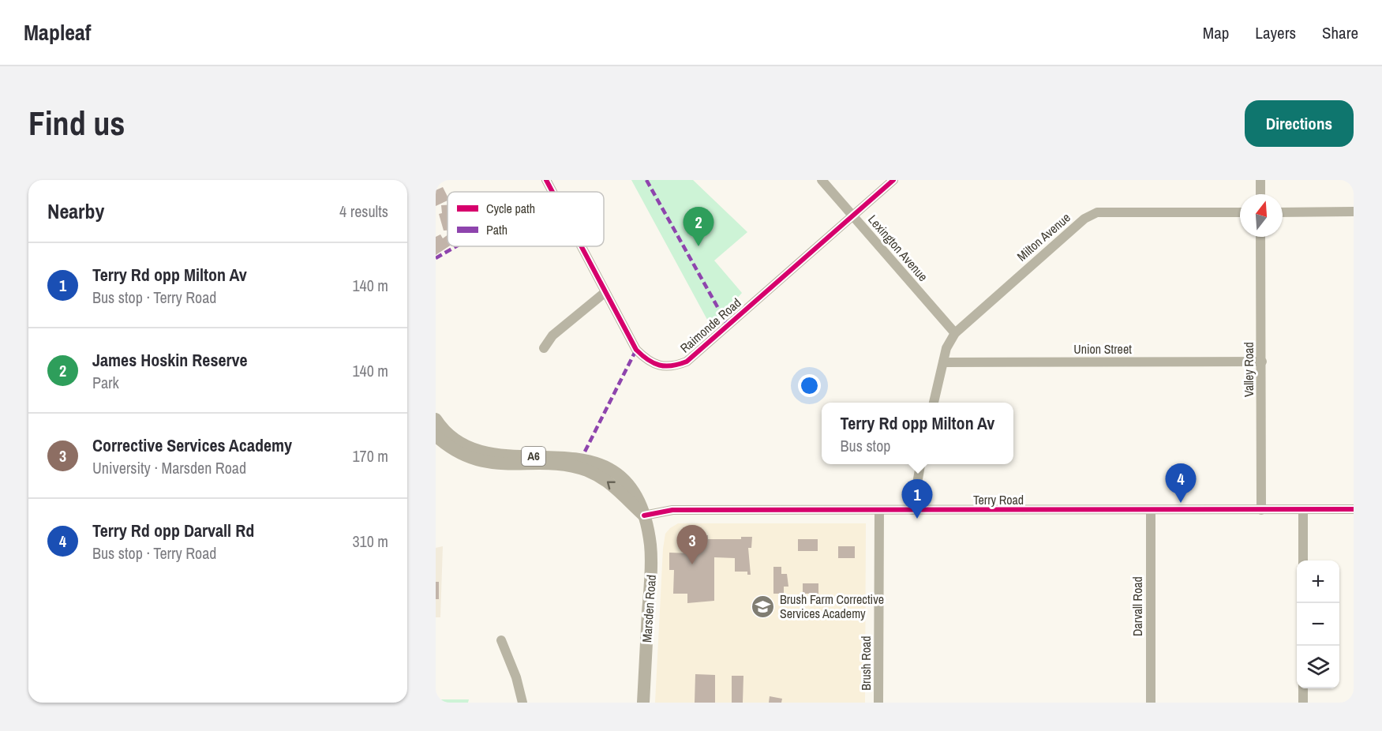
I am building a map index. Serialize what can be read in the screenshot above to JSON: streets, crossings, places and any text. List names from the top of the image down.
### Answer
{
  "streets": {
    "highway": ["A6", "Marsden Road"],
    "street": [
      "Milton Avenue",
      "Lexington Avenue",
      "Raimonde Road",
      "Union Street",
      "Valley Road",
      "Terry Road",
      "Darvall Road",
      "Brush Road"
    ]
  },
  "crossings": [
    ["Milton Avenue", "Lexington Avenue"],
    ["Milton Avenue", "Union Street"],
    ["Lexington Avenue", "Raimonde Road"],
    ["Union Street", "Valley Road"],
    ["Valley Road", "Terry Road"],
    ["Terry Road", "Darvall Road"],
    ["Terry Road", "Marsden Road"],
    ["Terry Road", "Brush Road"]
  ],
  "places": {
    "school or university": ["Brush Farm Corrective Services Academy"]
  },
  "legend": ["Cycle path", "Path"],
  "north": "top",
  "page": {
    "header": "Mapleaf",
    "nav": ["Map", "Layers", "Share"],
    "buttons": "Directions",
    "title": "Find us",
    "heading": ["Nearby", "4 results"],
    "pins": [
      "2",
      "4",
      "1",
      "3"
    ],
    "list": [
      {
        "mark": "1",
        "name": "Terry Rd opp Milton Av",
        "note": "Bus stop · Terry Road",
        "value": "140 m"
      },
      {
        "mark": "2",
        "name": "James Hoskin Reserve",
        "note": "Park",
        "value": "140 m"
      },
      {
        "mark": "3",
        "name": "Corrective Services Academy",
        "note": "University · Marsden Road",
        "value": "170 m"
      },
      {
        "mark": "4",
        "name": "Terry Rd opp Darvall Rd",
        "note": "Bus stop · Terry Road",
        "value": "310 m"
      }
    ],
    "popup": ["Terry Rd opp Milton Av", "Bus stop"],
    "map_buttons": ["+", "−"]
  }
}
